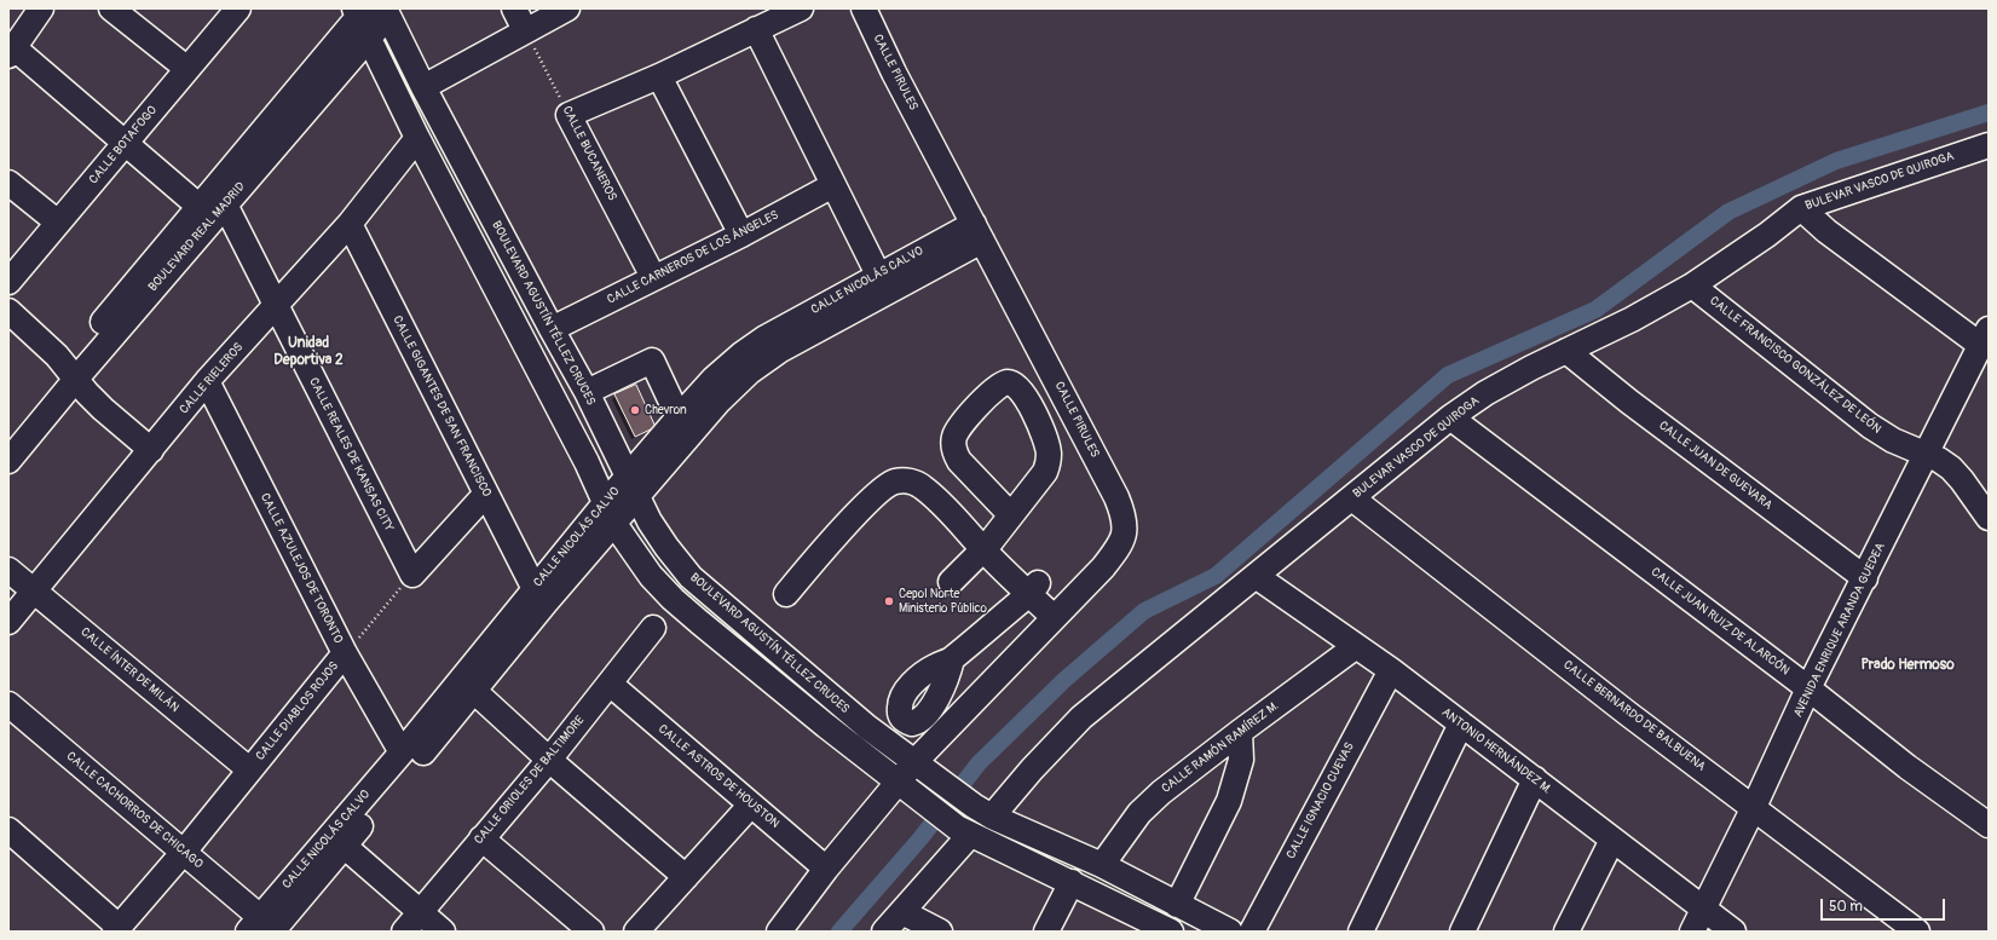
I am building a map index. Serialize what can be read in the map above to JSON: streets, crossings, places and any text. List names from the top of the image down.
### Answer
{
  "streets": {
    "street": [
      "CALLE PIRULES",
      "CALLE BOTAFOGO",
      "CALLE BUCANEROS",
      "BULEVAR VASCO DE QUIROGA",
      "BOULEVARD REAL MADRID",
      "CALLE CARNEROS DE LOS ÁNGELES",
      "CALLE NICOLÁS CALVO",
      "BOULEVARD AGUSTÍN TÉLLEZ CRUCES",
      "CALLE FRANCISCO GONZÁLEZ DE LEÓN",
      "CALLE RIELEROS",
      "CALLE GIGANTES DE SAN FRANCISCO",
      "CALLE REALES DE KANSAS CITY",
      "CALLE JUAN DE GUEVARA",
      "CALLE AZULEJOS DE TORONTO",
      "CALLE JUAN RUIZ DE ALARCÓN",
      "AVENIDA ENRIQUE ARANDA GUEDEA",
      "CALLE ÍNTER DE MILÁN",
      "CALLE DIABLOS ROJOS",
      "CALLE BERNARDO DE BALBUENA",
      "CALLE RAMÓN RAMÍREZ M.",
      "ANTONIO HERNÁNDEZ M.",
      "CALLE ASTROS DE HOUSTON",
      "CALLE ORIOLES DE BALTIMORE",
      "CALLE IGNACIO CUEVAS",
      "CALLE CACHORROS DE CHICAGO"
    ]
  },
  "crossings": [
    ["CALLE PIRULES", "CALLE NICOLÁS CALVO"],
    ["CALLE PIRULES", "BOULEVARD AGUSTÍN TÉLLEZ CRUCES"],
    ["CALLE PIRULES", "CALLE ASTROS DE HOUSTON"],
    ["CALLE BUCANEROS", "CALLE CARNEROS DE LOS ÁNGELES"],
    ["BULEVAR VASCO DE QUIROGA", "BOULEVARD AGUSTÍN TÉLLEZ CRUCES"],
    ["BULEVAR VASCO DE QUIROGA", "CALLE FRANCISCO GONZÁLEZ DE LEÓN"],
    ["BULEVAR VASCO DE QUIROGA", "CALLE JUAN DE GUEVARA"],
    ["BULEVAR VASCO DE QUIROGA", "CALLE JUAN RUIZ DE ALARCÓN"],
    ["BULEVAR VASCO DE QUIROGA", "CALLE BERNARDO DE BALBUENA"],
    ["BULEVAR VASCO DE QUIROGA", "ANTONIO HERNÁNDEZ M."],
    ["BOULEVARD REAL MADRID", "BOULEVARD AGUSTÍN TÉLLEZ CRUCES"],
    ["BOULEVARD REAL MADRID", "CALLE REALES DE KANSAS CITY"],
    ["CALLE CARNEROS DE LOS ÁNGELES", "BOULEVARD AGUSTÍN TÉLLEZ CRUCES"],
    ["CALLE NICOLÁS CALVO", "BOULEVARD AGUSTÍN TÉLLEZ CRUCES"],
    ["CALLE NICOLÁS CALVO", "CALLE GIGANTES DE SAN FRANCISCO"],
    ["CALLE NICOLÁS CALVO", "CALLE AZULEJOS DE TORONTO"],
    ["CALLE NICOLÁS CALVO", "CALLE CACHORROS DE CHICAGO"],
    ["BOULEVARD AGUSTÍN TÉLLEZ CRUCES", "CALLE RIELEROS"],
    ["BOULEVARD AGUSTÍN TÉLLEZ CRUCES", "CALLE RAMÓN RAMÍREZ M."],
    ["CALLE FRANCISCO GONZÁLEZ DE LEÓN", "AVENIDA ENRIQUE ARANDA GUEDEA"],
    ["CALLE RIELEROS", "CALLE GIGANTES DE SAN FRANCISCO"],
    ["CALLE RIELEROS", "CALLE REALES DE KANSAS CITY"],
    ["CALLE RIELEROS", "CALLE AZULEJOS DE TORONTO"],
    ["CALLE RIELEROS", "CALLE ÍNTER DE MILÁN"],
    ["CALLE REALES DE KANSAS CITY", "CALLE DIABLOS ROJOS"],
    ["CALLE JUAN DE GUEVARA", "AVENIDA ENRIQUE ARANDA GUEDEA"],
    ["CALLE AZULEJOS DE TORONTO", "CALLE DIABLOS ROJOS"],
    ["CALLE JUAN RUIZ DE ALARCÓN", "AVENIDA ENRIQUE ARANDA GUEDEA"],
    ["AVENIDA ENRIQUE ARANDA GUEDEA", "CALLE BERNARDO DE BALBUENA"],
    ["AVENIDA ENRIQUE ARANDA GUEDEA", "ANTONIO HERNÁNDEZ M."],
    ["CALLE ÍNTER DE MILÁN", "CALLE DIABLOS ROJOS"],
    ["CALLE DIABLOS ROJOS", "CALLE CACHORROS DE CHICAGO"],
    ["CALLE RAMÓN RAMÍREZ M.", "ANTONIO HERNÁNDEZ M."],
    ["ANTONIO HERNÁNDEZ M.", "CALLE IGNACIO CUEVAS"],
    ["CALLE ASTROS DE HOUSTON", "CALLE ORIOLES DE BALTIMORE"]
  ],
  "districts": ["Unidad Deportiva 2", "Prado Hermoso"],
  "places": ["Chevron", "Cepol Norte Ministerio Público"],
  "scale_bar": "50 m"
}
